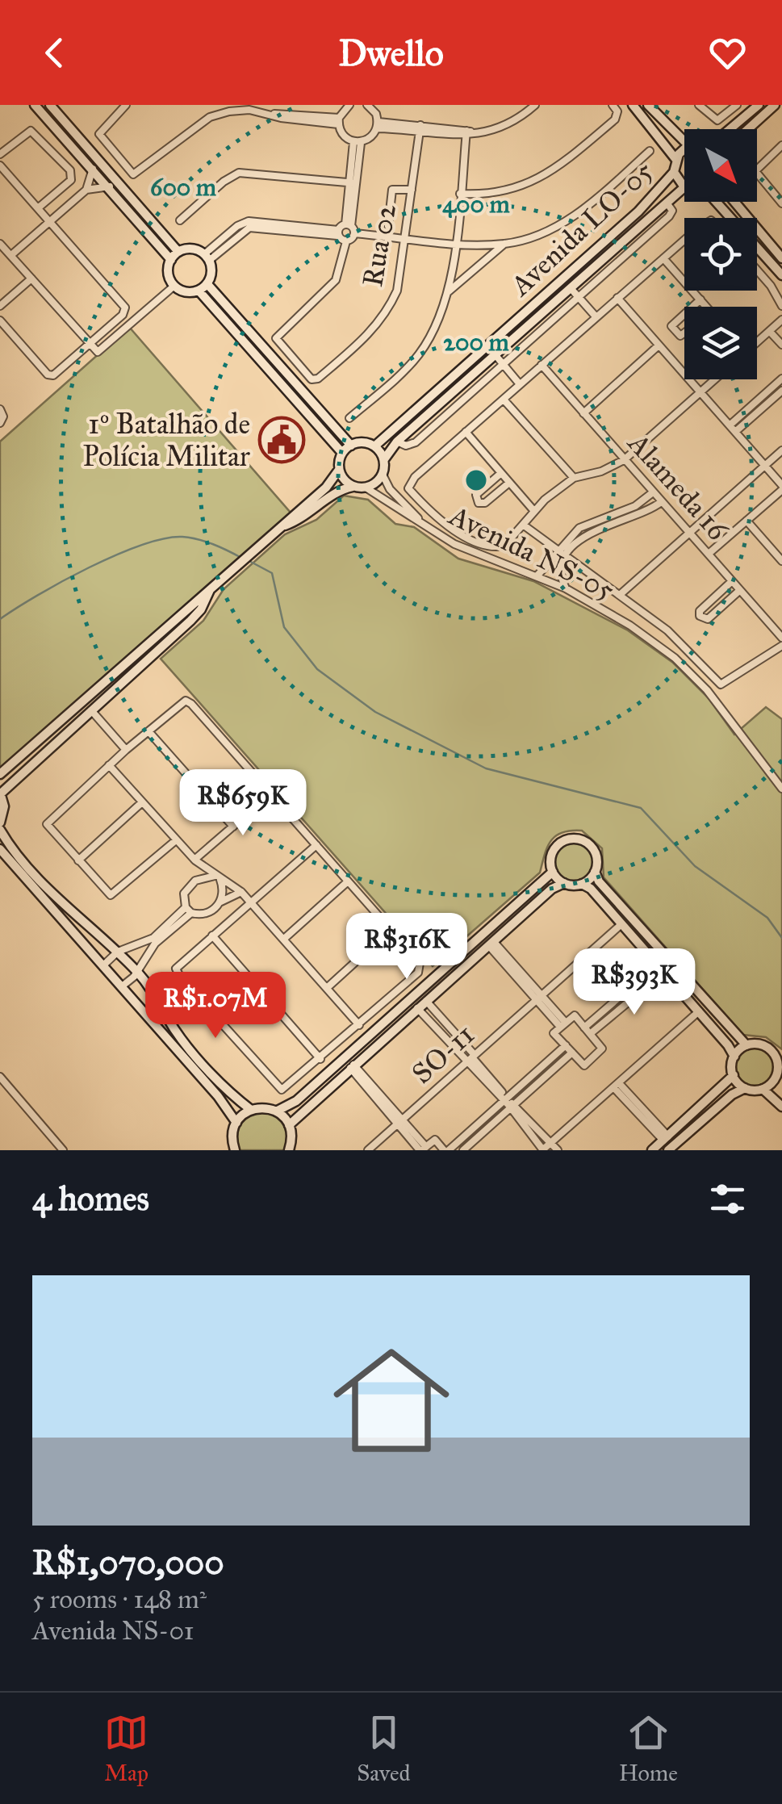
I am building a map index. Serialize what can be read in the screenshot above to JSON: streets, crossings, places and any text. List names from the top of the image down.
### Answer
{
  "streets": {
    "street": [
      "Avenida LO-05",
      "Rua 02",
      "Alameda 16",
      "Avenida NS-05",
      "SO-11"
    ]
  },
  "crossings": [
    ["Avenida LO-05", "Avenida NS-05"]
  ],
  "places": {
    "public building": ["1º Batalhão de Polícia Militar"]
  },
  "north": "bottom right",
  "page": {
    "header": "Dwello",
    "price": [
      "R$659K",
      "R$316K",
      "R$393K",
      "R$1.07M"
    ],
    "heading": "4 homes",
    "list": [
      {
        "name": "R$1,070,000",
        "note": "5 rooms · 148 m² · Avenida NS-01"
      }
    ],
    "tabs": ["Map", "Saved", "Home"]
  },
  "rings": ["600 m", "400 m", "200 m"]
}
